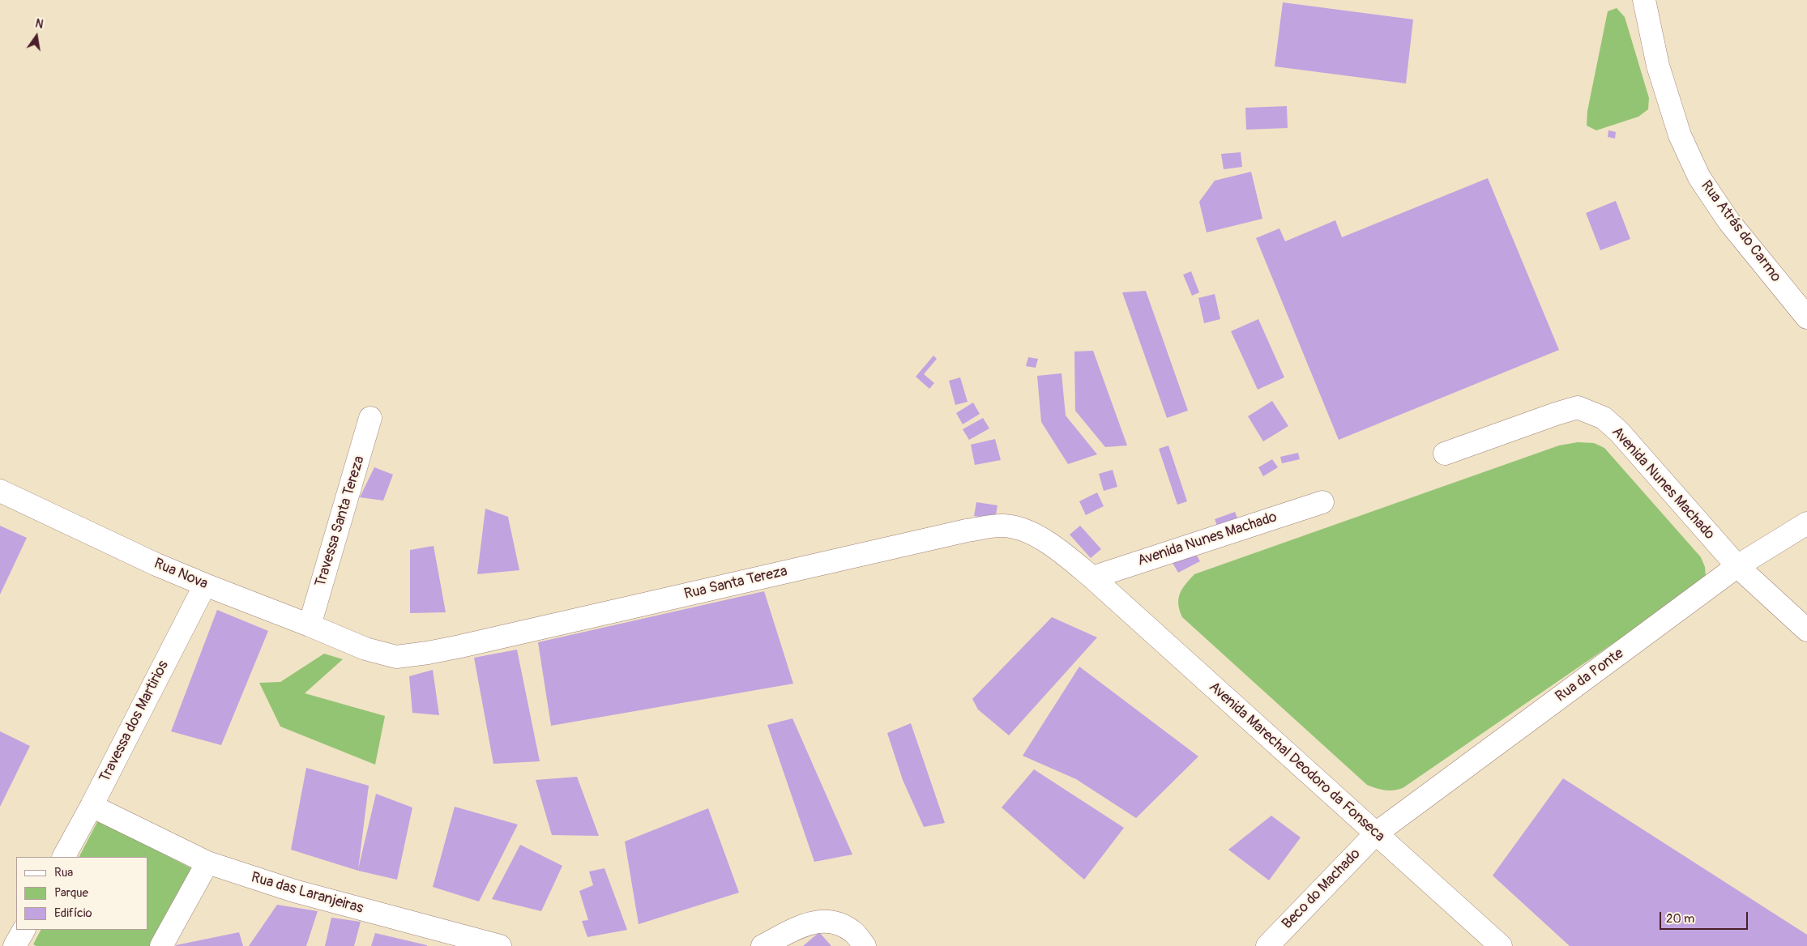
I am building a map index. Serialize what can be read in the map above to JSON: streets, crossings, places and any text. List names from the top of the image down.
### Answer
{
  "streets": {
    "street": [
      "Rua Atrás do Carmo",
      "Avenida Nunes Machado",
      "Travessa Santa Tereza",
      "Rua Nova",
      "Rua Santa Tereza",
      "Rua da Ponte",
      "Travessa dos Martirios",
      "Avenida Marechal Deodoro da Fonseca",
      "Beco do Machado",
      "Rua das Laranjeiras"
    ]
  },
  "crossings": [
    ["Avenida Nunes Machado", "Rua Santa Tereza"],
    ["Avenida Nunes Machado", "Rua da Ponte"],
    ["Avenida Nunes Machado", "Avenida Marechal Deodoro da Fonseca"],
    ["Travessa Santa Tereza", "Rua Nova"],
    ["Rua Nova", "Rua Santa Tereza"],
    ["Rua Nova", "Travessa dos Martirios"],
    ["Rua Santa Tereza", "Avenida Marechal Deodoro da Fonseca"],
    ["Rua da Ponte", "Avenida Marechal Deodoro da Fonseca"],
    ["Rua da Ponte", "Beco do Machado"],
    ["Travessa dos Martirios", "Rua das Laranjeiras"],
    ["Avenida Marechal Deodoro da Fonseca", "Beco do Machado"]
  ],
  "legend": ["Rua", "Parque", "Edifício"],
  "scale_bar": "20 m",
  "north": "top"
}
